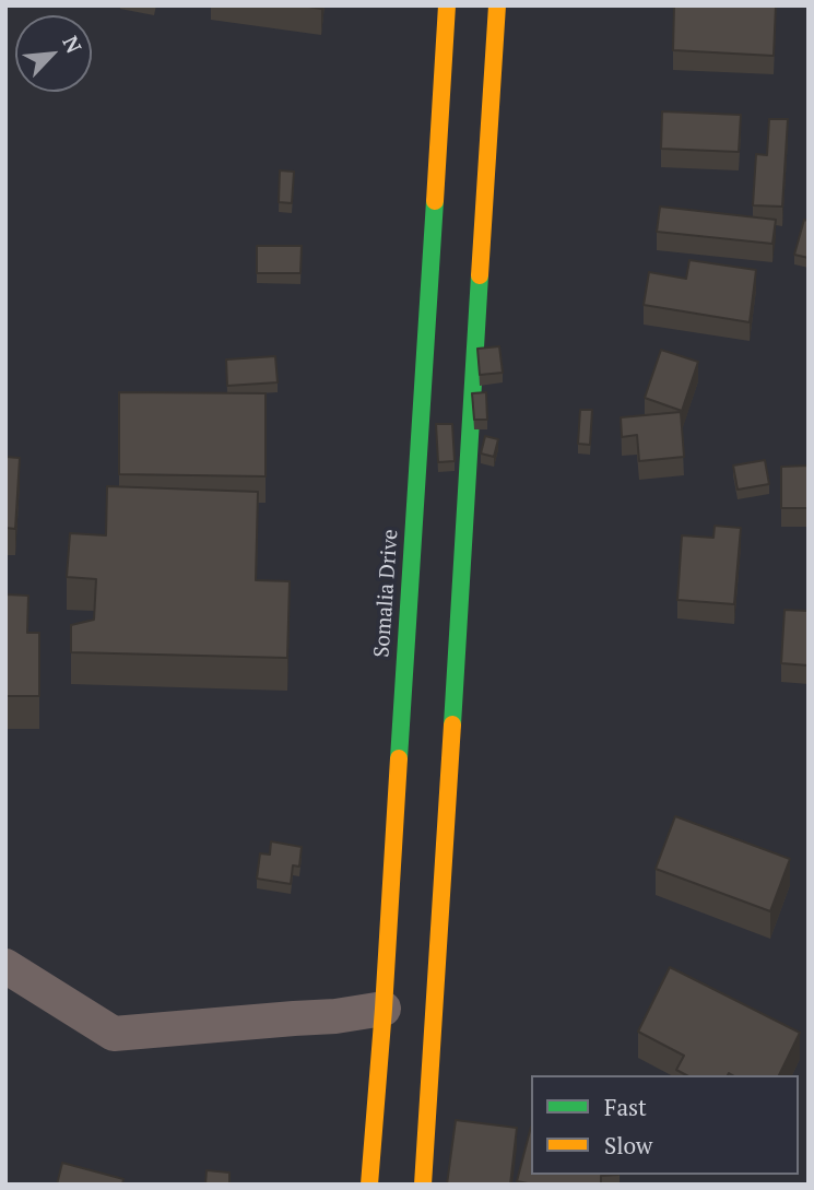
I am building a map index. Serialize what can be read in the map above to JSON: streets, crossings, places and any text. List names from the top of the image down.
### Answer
{
  "streets": {
    "main road": ["Somalia Drive"]
  },
  "legend": ["Fast", "Slow"],
  "north": "top right"
}
